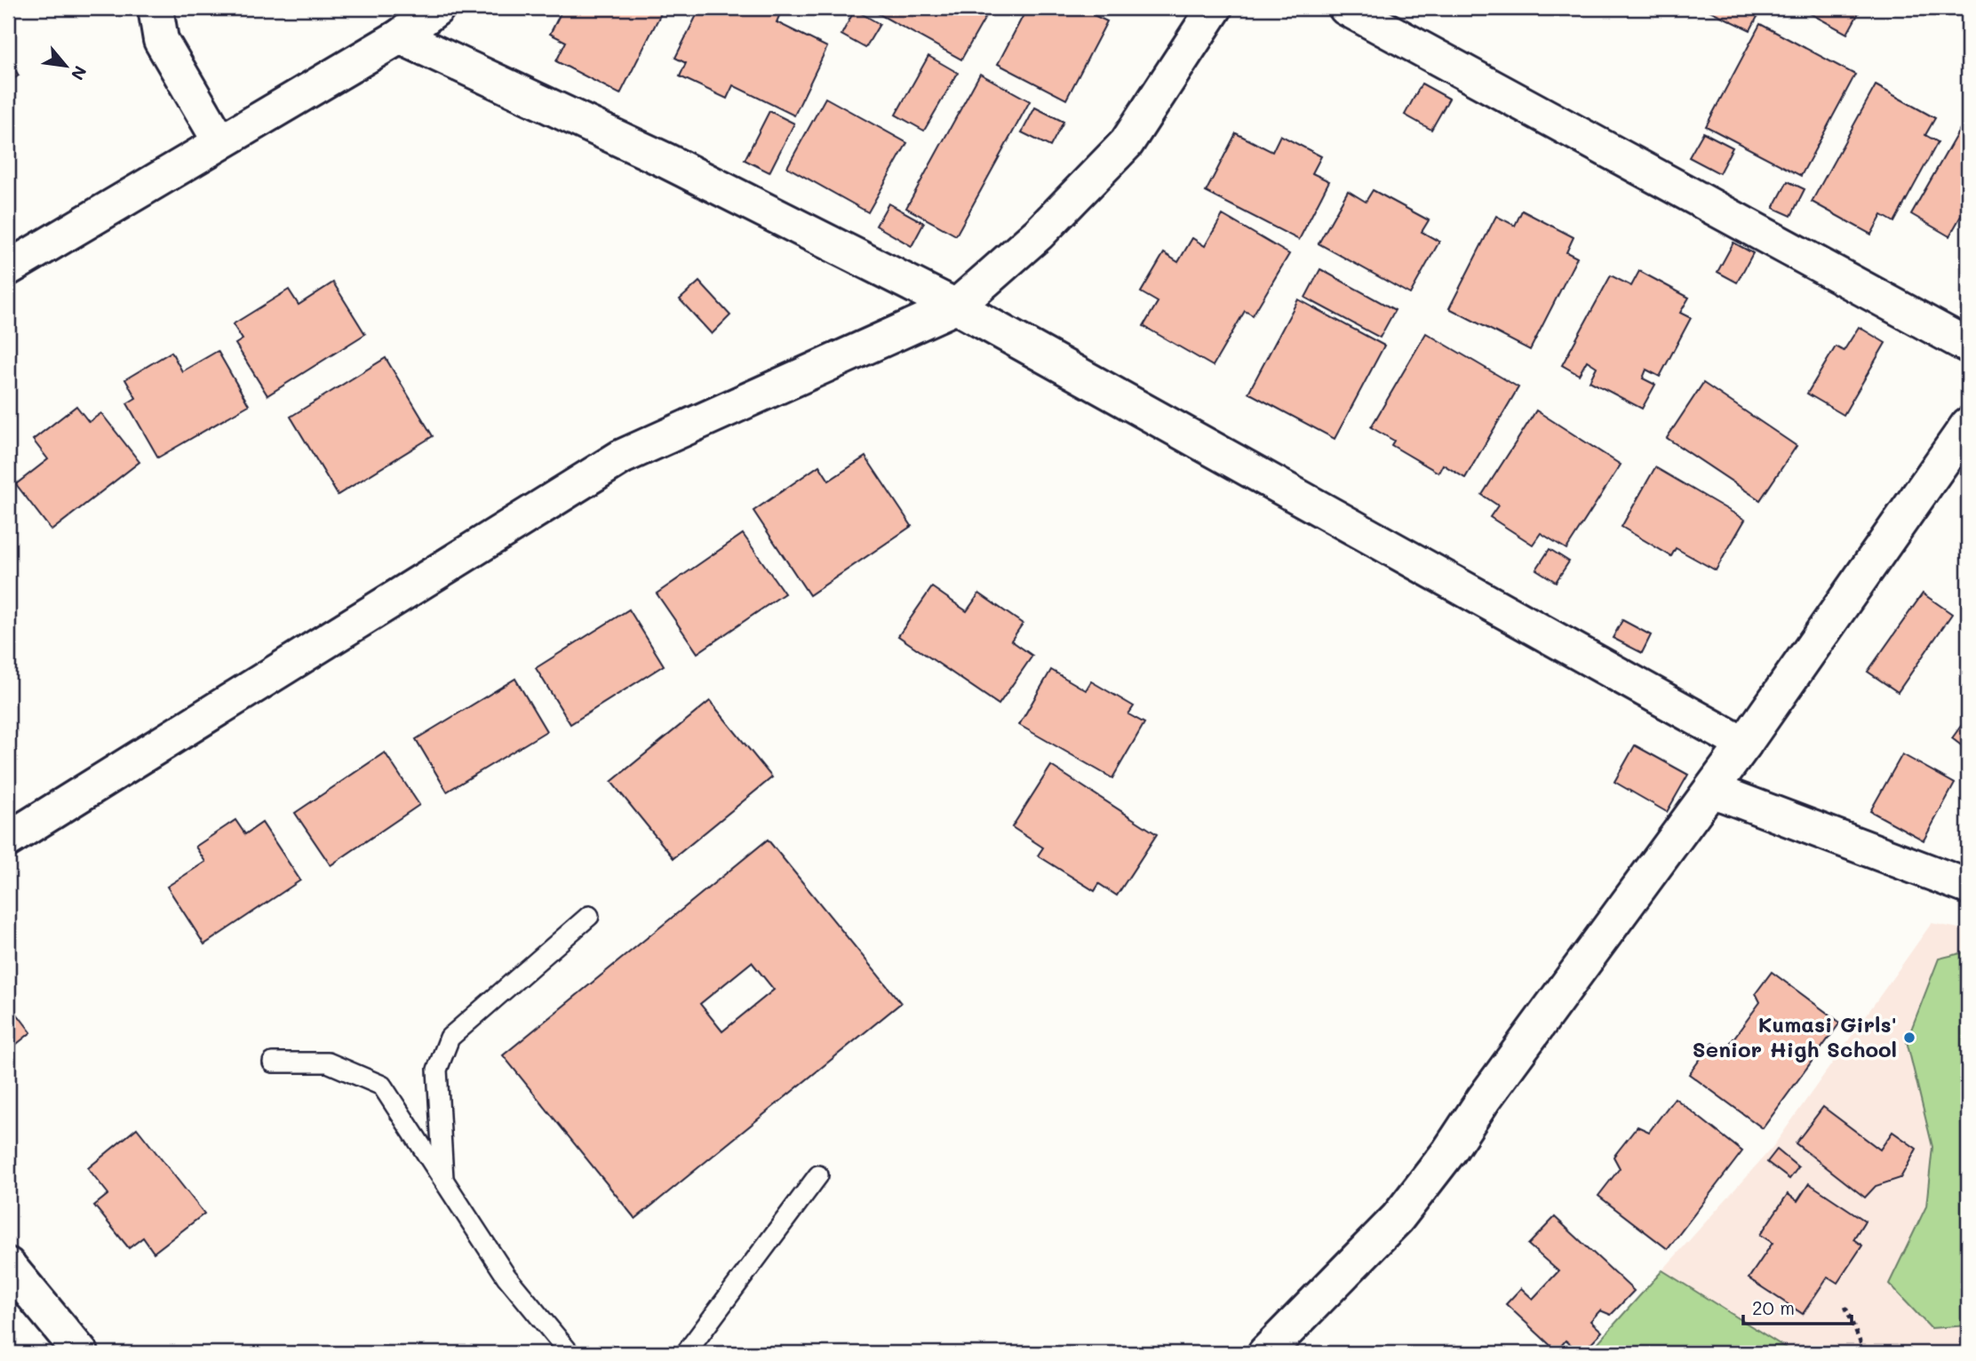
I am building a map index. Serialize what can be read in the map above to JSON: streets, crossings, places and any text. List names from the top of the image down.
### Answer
{
  "places": ["Kumasi Girls' Senior High School"],
  "scale_bar": "20 m",
  "north": "bottom right"
}
